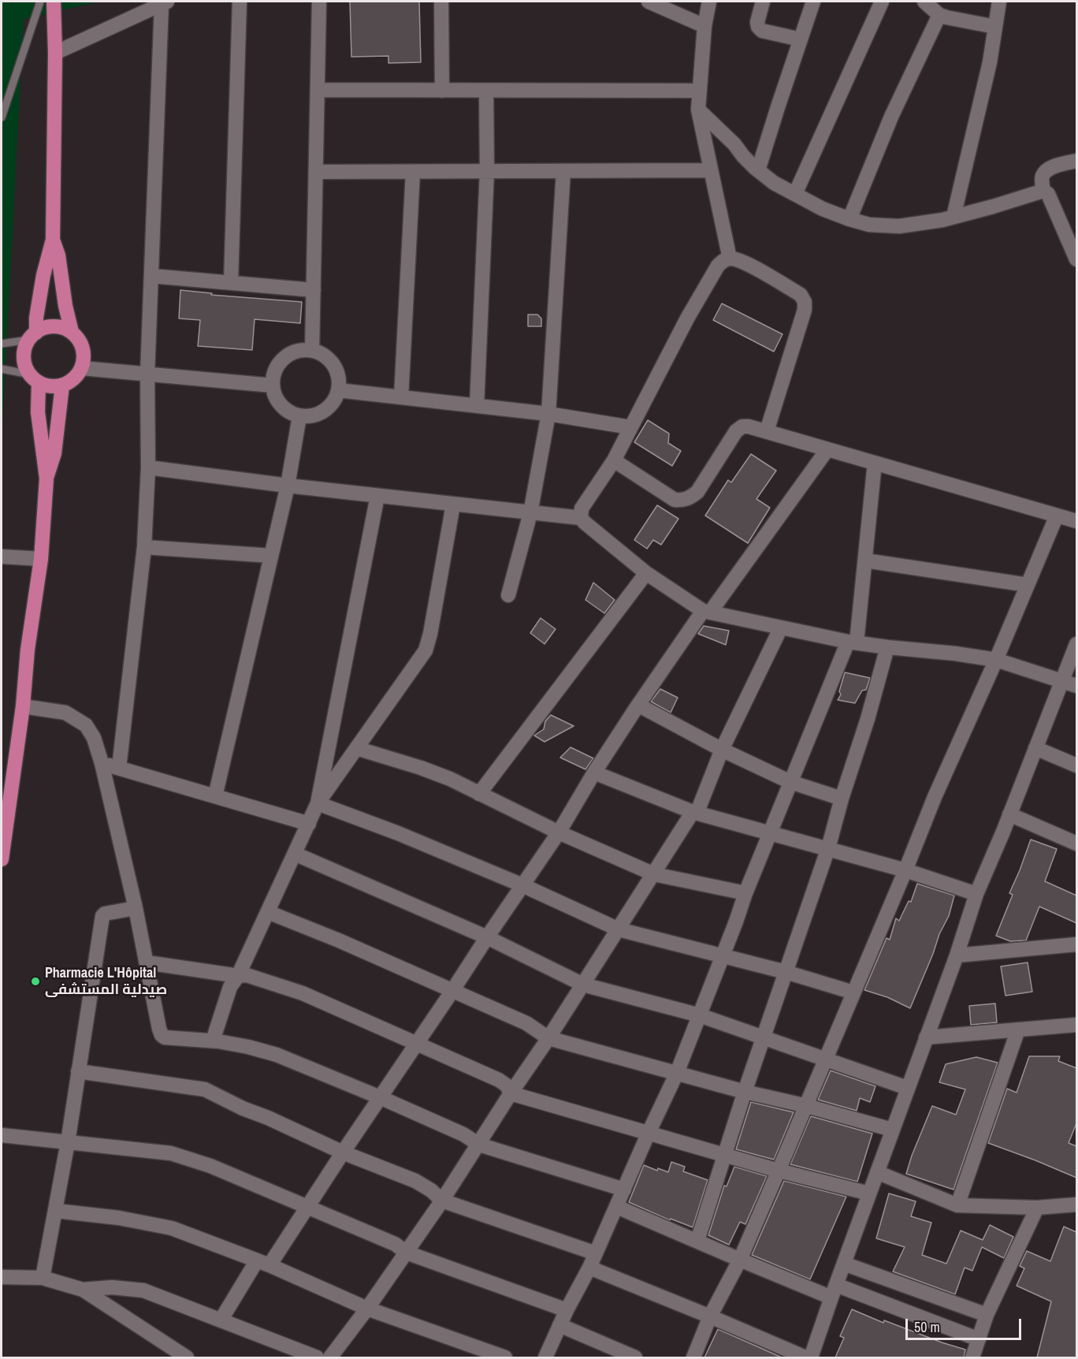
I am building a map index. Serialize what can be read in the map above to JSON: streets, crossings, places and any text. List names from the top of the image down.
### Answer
{
  "places": ["Pharmacie L'Hôpital صيدلية المستشفى"],
  "scale_bar": "50 m"
}
